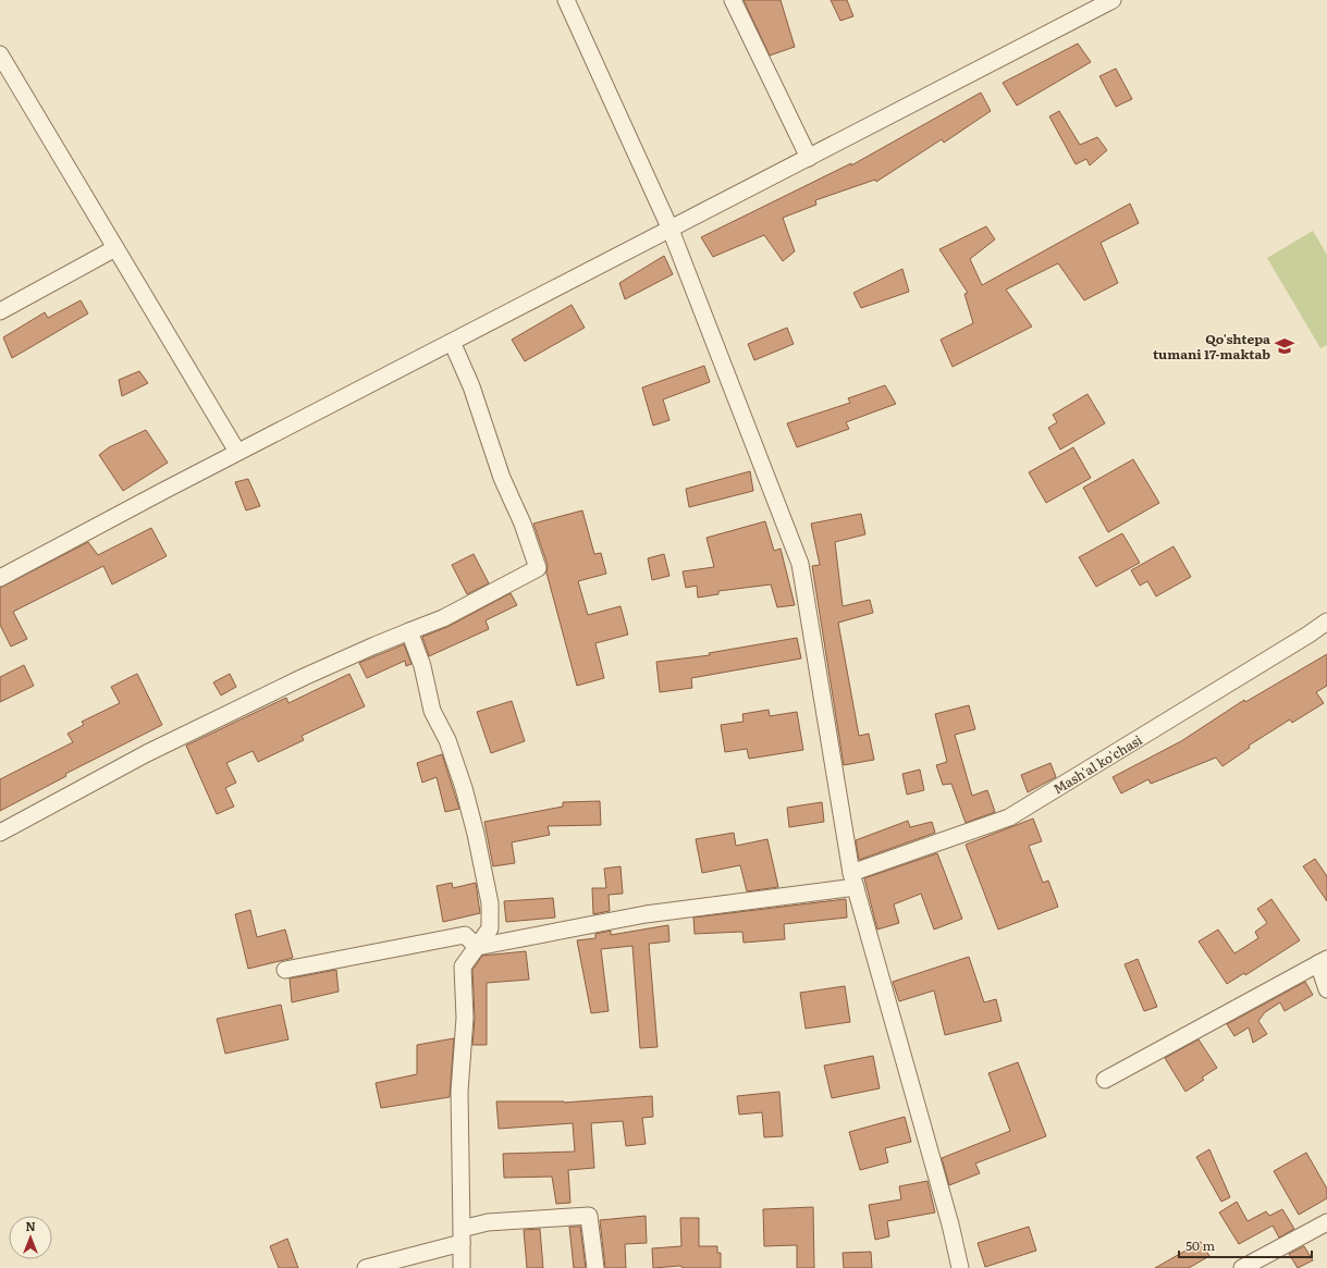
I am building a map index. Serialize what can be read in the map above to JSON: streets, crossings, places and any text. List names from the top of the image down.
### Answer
{
  "streets": {
    "street": ["Mash'al ko'chasi"]
  },
  "places": {
    "school or university": ["Qo'shtepa tumani 17-maktab"]
  },
  "scale_bar": "50 m",
  "north": "top"
}
